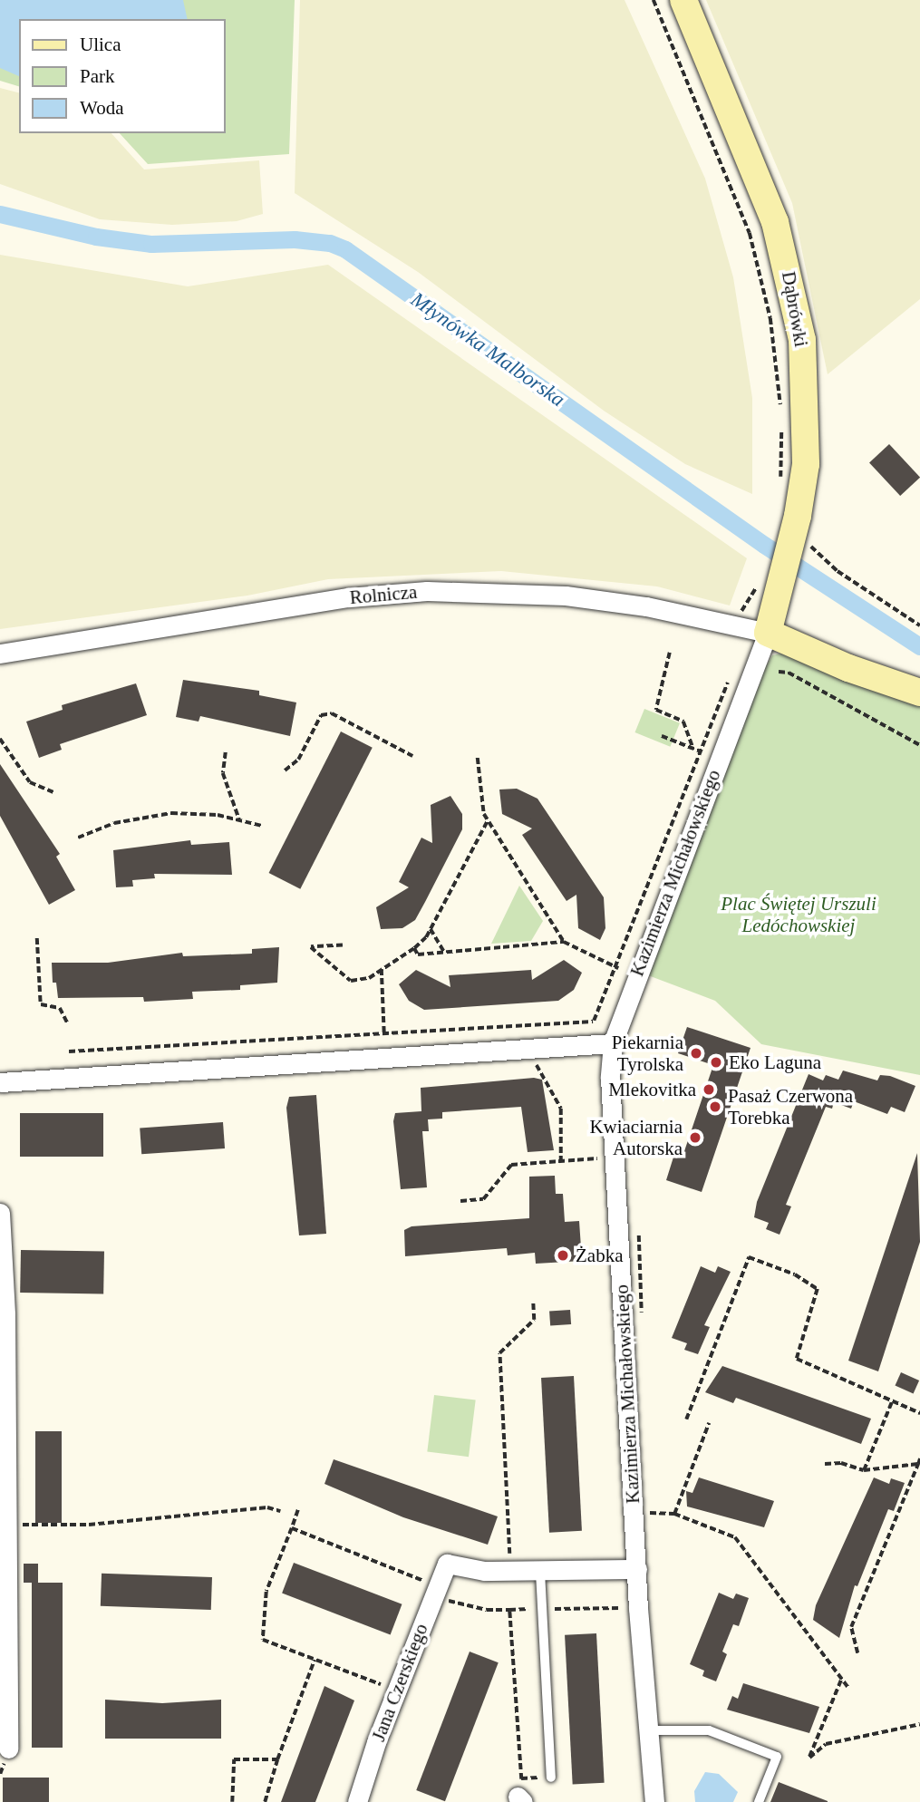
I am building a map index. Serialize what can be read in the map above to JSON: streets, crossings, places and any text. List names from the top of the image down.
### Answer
{
  "streets": {
    "street": [
      "Dąbrówki",
      "Rolnicza",
      "Kazimierza Michałowskiego",
      "Jana Czerskiego"
    ]
  },
  "crossings": [
    ["Dąbrówki", "Rolnicza"],
    ["Dąbrówki", "Kazimierza Michałowskiego"],
    ["Rolnicza", "Kazimierza Michałowskiego"]
  ],
  "water": ["Młynówka Malborska"],
  "parks": ["Plac Świętej Urszuli Ledóchowskiej"],
  "places": [
    "Piekarnia Tyrolska",
    "Eko Laguna",
    "Mlekovitka",
    "Pasaż Czerwona Torebka",
    "Kwiaciarnia Autorska",
    "Żabka"
  ],
  "legend": ["Ulica", "Park", "Woda"]
}
